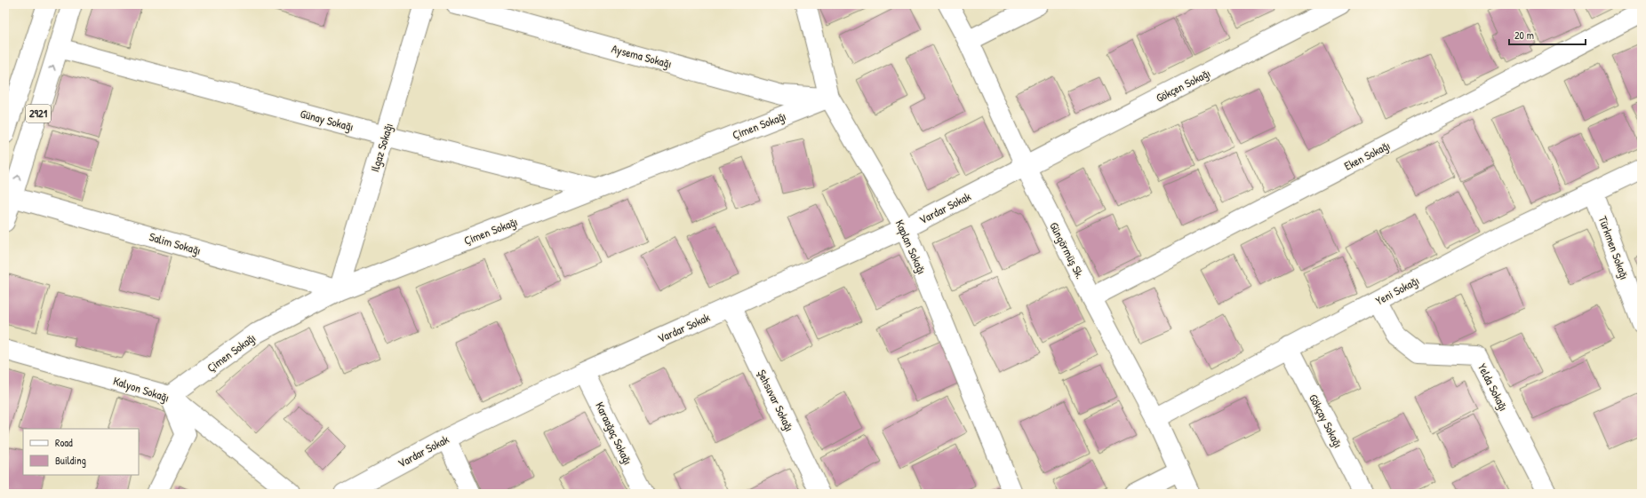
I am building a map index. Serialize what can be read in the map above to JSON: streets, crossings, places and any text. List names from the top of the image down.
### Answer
{
  "streets": {
    "street": [
      "Aysema Sokağı",
      "Gökçen Sokağı",
      "2921",
      "Günay Sokağı",
      "Çimen Sokağı",
      "Ilgaz Sokağı",
      "Eken Sokağı",
      "Vardar Sokak",
      "Salim Sokağı",
      "Kaplan Sokağı",
      "Türkmen Sokağı",
      "Güngörmüş Sk.",
      "Yeni Sokağı",
      "Yelda Sokağı",
      "Kalyon Sokağı",
      "Şehsuvar Sokağı",
      "Gökçay Sokağı",
      "Karaağaç Sokağı"
    ]
  },
  "crossings": [
    ["Aysema Sokağı", "Çimen Sokağı"],
    ["Aysema Sokağı", "Kaplan Sokağı"],
    ["Gökçen Sokağı", "Vardar Sokak"],
    ["Gökçen Sokağı", "Güngörmüş Sk."],
    ["2921", "Günay Sokağı"],
    ["2921", "Salim Sokağı"],
    ["Günay Sokağı", "Çimen Sokağı"],
    ["Günay Sokağı", "Ilgaz Sokağı"],
    ["Çimen Sokağı", "Ilgaz Sokağı"],
    ["Çimen Sokağı", "Salim Sokağı"],
    ["Çimen Sokağı", "Kaplan Sokağı"],
    ["Çimen Sokağı", "Kalyon Sokağı"],
    ["Ilgaz Sokağı", "Salim Sokağı"],
    ["Eken Sokağı", "Güngörmüş Sk."],
    ["Vardar Sokak", "Kaplan Sokağı"],
    ["Vardar Sokak", "Güngörmüş Sk."],
    ["Vardar Sokak", "Şehsuvar Sokağı"],
    ["Vardar Sokak", "Karaağaç Sokağı"],
    ["Türkmen Sokağı", "Yeni Sokağı"],
    ["Güngörmüş Sk.", "Yeni Sokağı"],
    ["Yeni Sokağı", "Yelda Sokağı"],
    ["Yeni Sokağı", "Gökçay Sokağı"]
  ],
  "legend": ["Road", "Building"],
  "scale_bar": "20 m"
}
